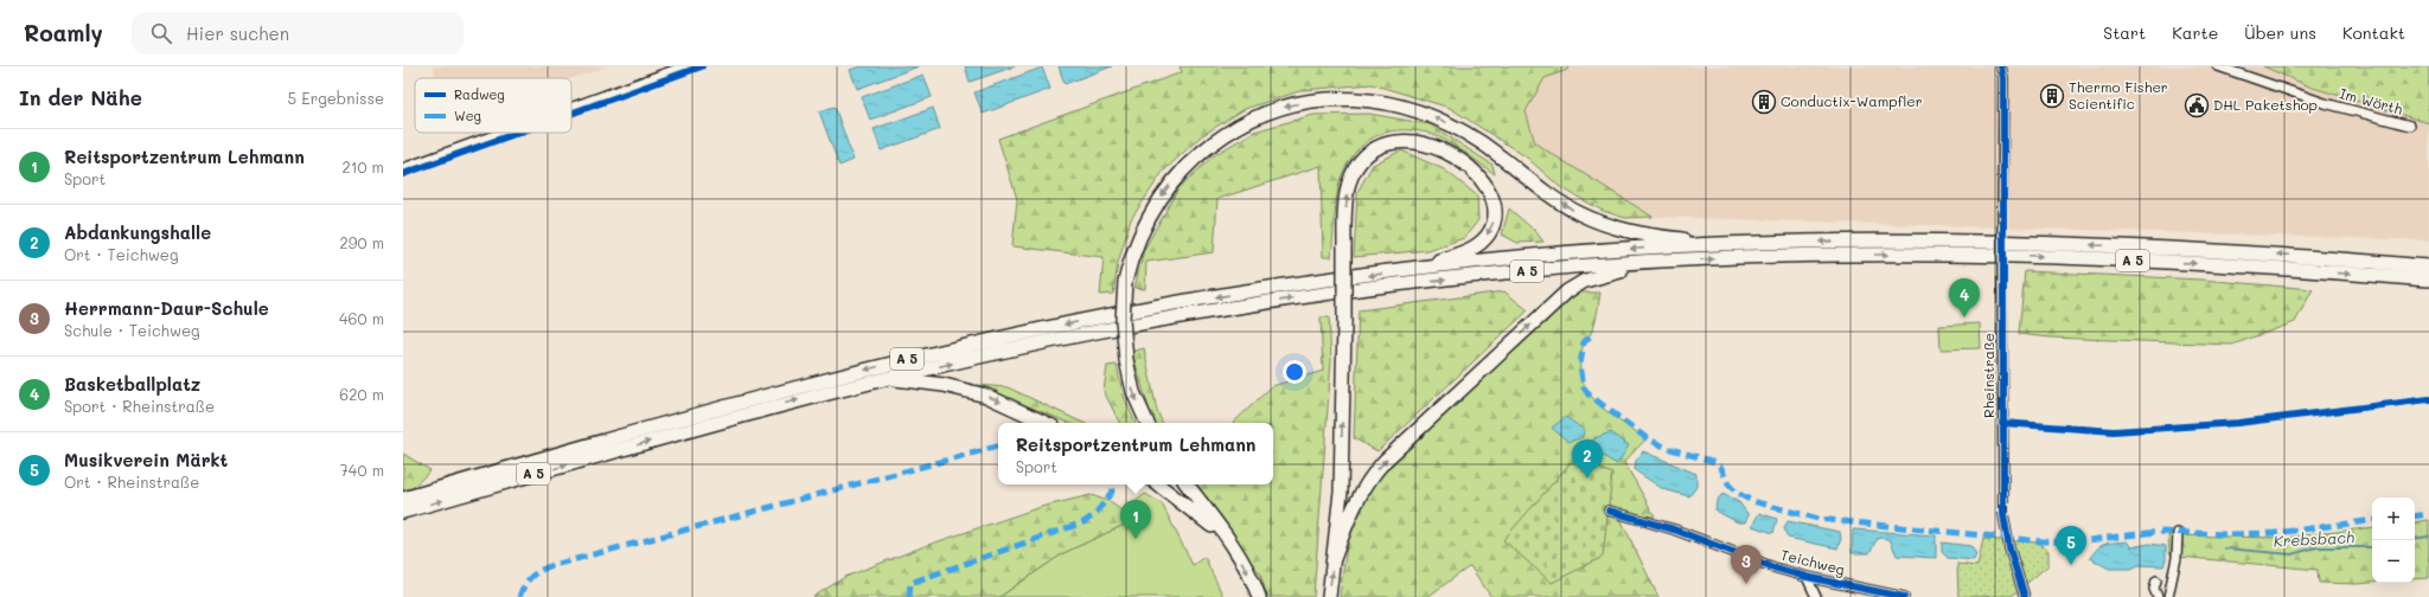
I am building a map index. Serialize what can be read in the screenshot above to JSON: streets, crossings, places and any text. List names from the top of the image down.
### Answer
{
  "streets": {
    "highway": ["A 5"],
    "street": ["Im Wörth", "Rheinstraße", "Teichweg"]
  },
  "water": ["Krebsbach"],
  "places": {
    "building": ["Thermo Fisher Scientific", "Conductix-Wampfler"],
    "public building": ["DHL Paketshop"]
  },
  "legend": ["Radweg", "Weg"],
  "page": {
    "header": "Roamly",
    "search": "Hier suchen",
    "nav": [
      "Start",
      "Karte",
      "Über uns",
      "Kontakt"
    ],
    "heading": ["In der Nähe", "5 Ergebnisse"],
    "list": [
      {
        "mark": "1",
        "name": "Reitsportzentrum Lehmann",
        "note": "Sport",
        "value": "210 m"
      },
      {
        "mark": "2",
        "name": "Abdankungshalle",
        "note": "Ort · Teichweg",
        "value": "290 m"
      },
      {
        "mark": "3",
        "name": "Herrmann-Daur-Schule",
        "note": "Schule · Teichweg",
        "value": "460 m"
      },
      {
        "mark": "4",
        "name": "Basketballplatz",
        "note": "Sport · Rheinstraße",
        "value": "620 m"
      },
      {
        "mark": "5",
        "name": "Musikverein Märkt",
        "note": "Ort · Rheinstraße",
        "value": "740 m"
      }
    ],
    "pins": [
      "4",
      "2",
      "1",
      "5",
      "3"
    ],
    "popup": ["Reitsportzentrum Lehmann", "Sport"],
    "map_buttons": ["+", "−"]
  }
}
